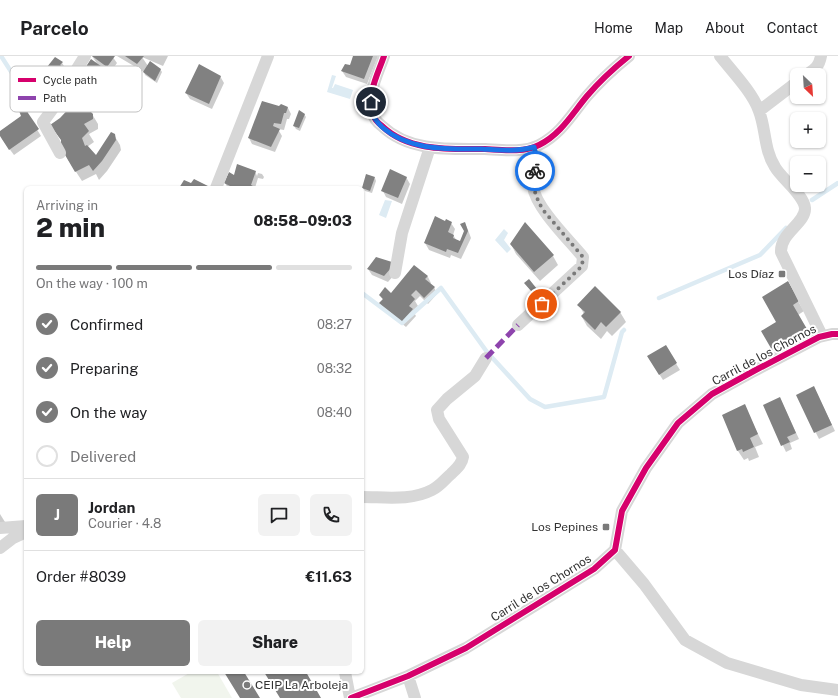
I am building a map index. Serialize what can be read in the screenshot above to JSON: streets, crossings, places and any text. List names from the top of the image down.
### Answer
{
  "streets": {
    "street": ["Carril de los Chornos"]
  },
  "places": {
    "transit": ["Los Díaz", "Los Pepines"],
    "other": ["CEIP La Arboleja"]
  },
  "legend": ["Cycle path", "Path"],
  "north": "bottom right",
  "page": {
    "header": "Parcelo",
    "nav": [
      "Home",
      "Map",
      "About",
      "Contact"
    ],
    "map_buttons": ["+", "−"],
    "heading": ["2 min", "Arriving in", "08:58–09:03"],
    "panel": [
      "Jordan",
      "Courier · 4.8",
      "Order #8039",
      "€11.63"
    ],
    "bar": "On the way · 100 m",
    "list": [
      ["Confirmed", "08:27"],
      ["Preparing", "08:32"],
      ["On the way", "08:40"],
      "Delivered"
    ],
    "round": "J",
    "buttons": ["Help", "Share"]
  }
}
